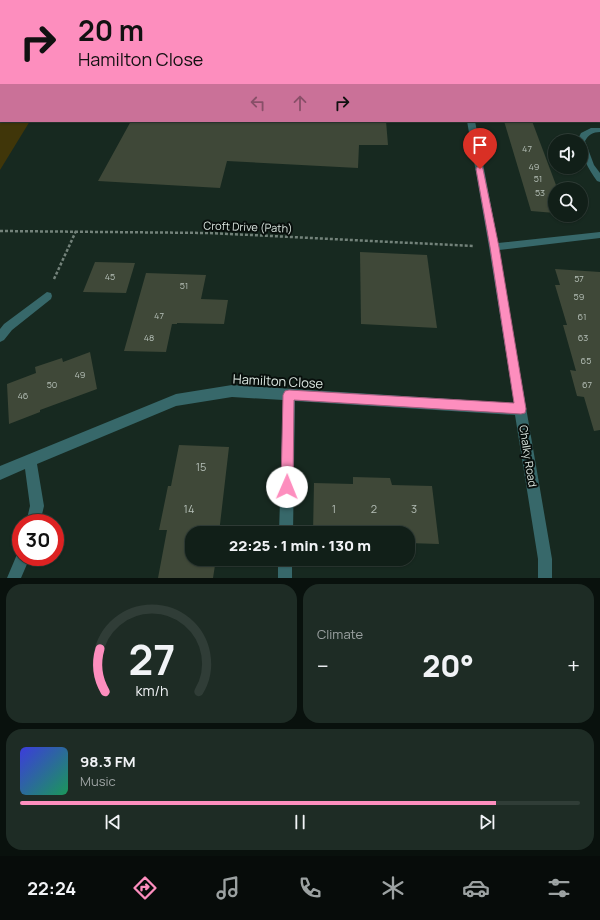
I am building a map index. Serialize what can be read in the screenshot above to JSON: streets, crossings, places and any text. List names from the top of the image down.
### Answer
{
  "streets": {
    "street": ["Hamilton Close", "Chalky Road"],
    "path": ["Croft Drive (Path)"]
  },
  "crossings": [
    ["Croft Drive (Path)", "Chalky Road"],
    ["Hamilton Close", "Chalky Road"]
  ],
  "house_numbers": [
    "47",
    "49",
    "51",
    "53",
    "45",
    "57",
    "51",
    "59",
    "47",
    "61",
    "48",
    "63",
    "65",
    "49",
    "50",
    "67",
    "46",
    "15",
    "14",
    "1",
    "2",
    "3"
  ],
  "page": {
    "turn": ["20 m", "Hamilton Close"],
    "limit": "30",
    "trip": "22:25 · 1 min · 130 m",
    "tile": "Climate",
    "heat": ["−", "20°", "+"],
    "song": ["98.3 FM", "Music"],
    "tabs": "22:24",
    "gauge": ["27", "km/h"]
  }
}
